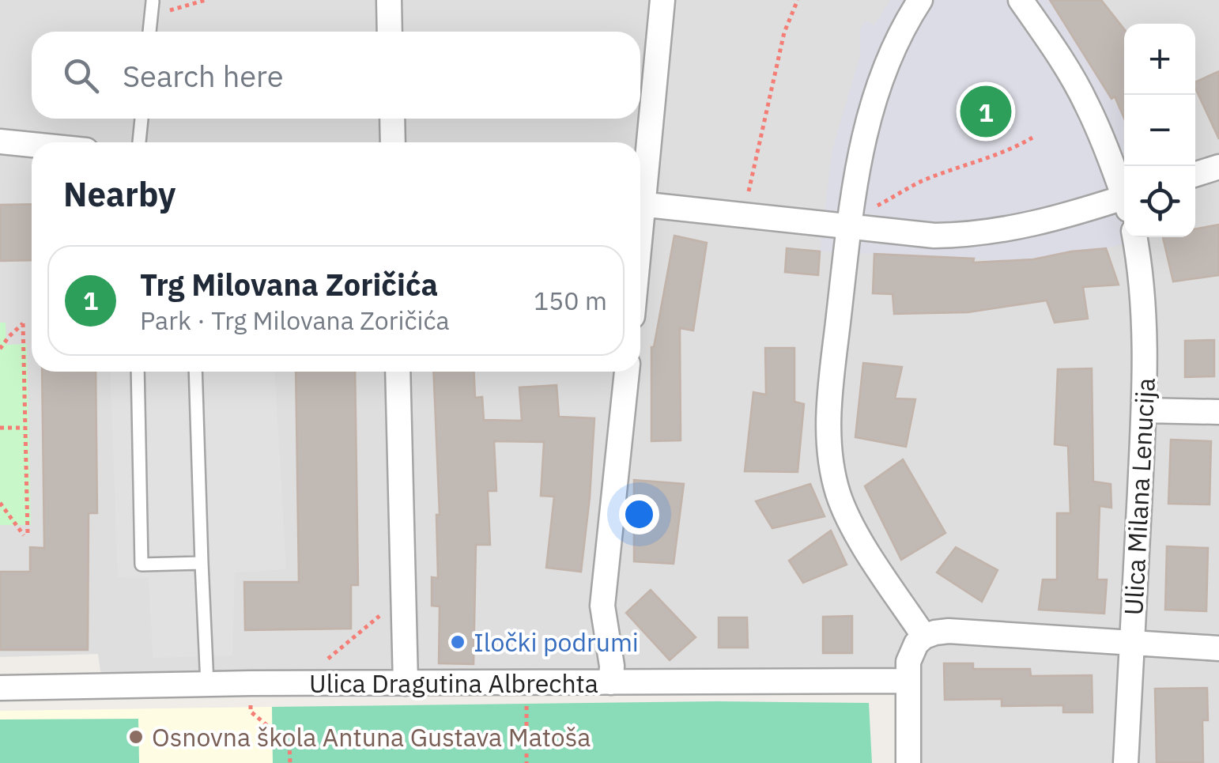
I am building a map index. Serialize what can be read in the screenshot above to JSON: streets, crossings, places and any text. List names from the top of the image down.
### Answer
{
  "streets": {
    "street": ["Ulica Milana Lenucija", "Ulica Dragutina Albrechta"]
  },
  "places": ["Iločki podrumi", "Osnovna škola Antuna Gustava Matoša"],
  "page": {
    "map_buttons": ["+", "−"],
    "search": "Search here",
    "pins": "1",
    "heading": "Nearby",
    "list": [
      {
        "mark": "1",
        "name": "Trg Milovana Zoričića",
        "note": "Park · Trg Milovana Zoričića",
        "value": "150 m"
      }
    ]
  }
}
